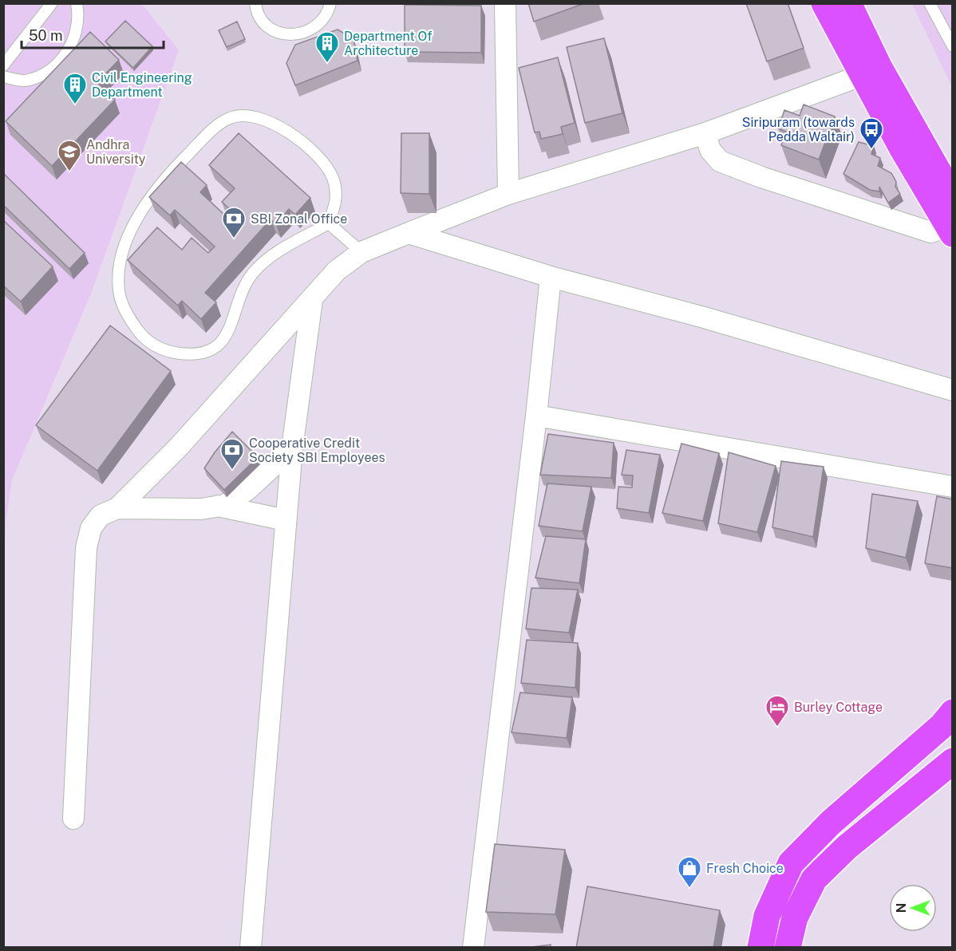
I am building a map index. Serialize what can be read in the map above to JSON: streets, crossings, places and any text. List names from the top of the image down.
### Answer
{
  "places": {
    "building": ["Department Of Architecture", "Civil Engineering Department"],
    "bus stop": ["Siripuram (towards Pedda Waltair)"],
    "school or university": ["Andhra University"],
    "bank": ["SBI Zonal Office", "Cooperative Credit Society SBI Employees"],
    "hotel": ["Burley Cottage"],
    "shop": ["Fresh Choice"]
  },
  "scale_bar": "50 m",
  "north": "left"
}
